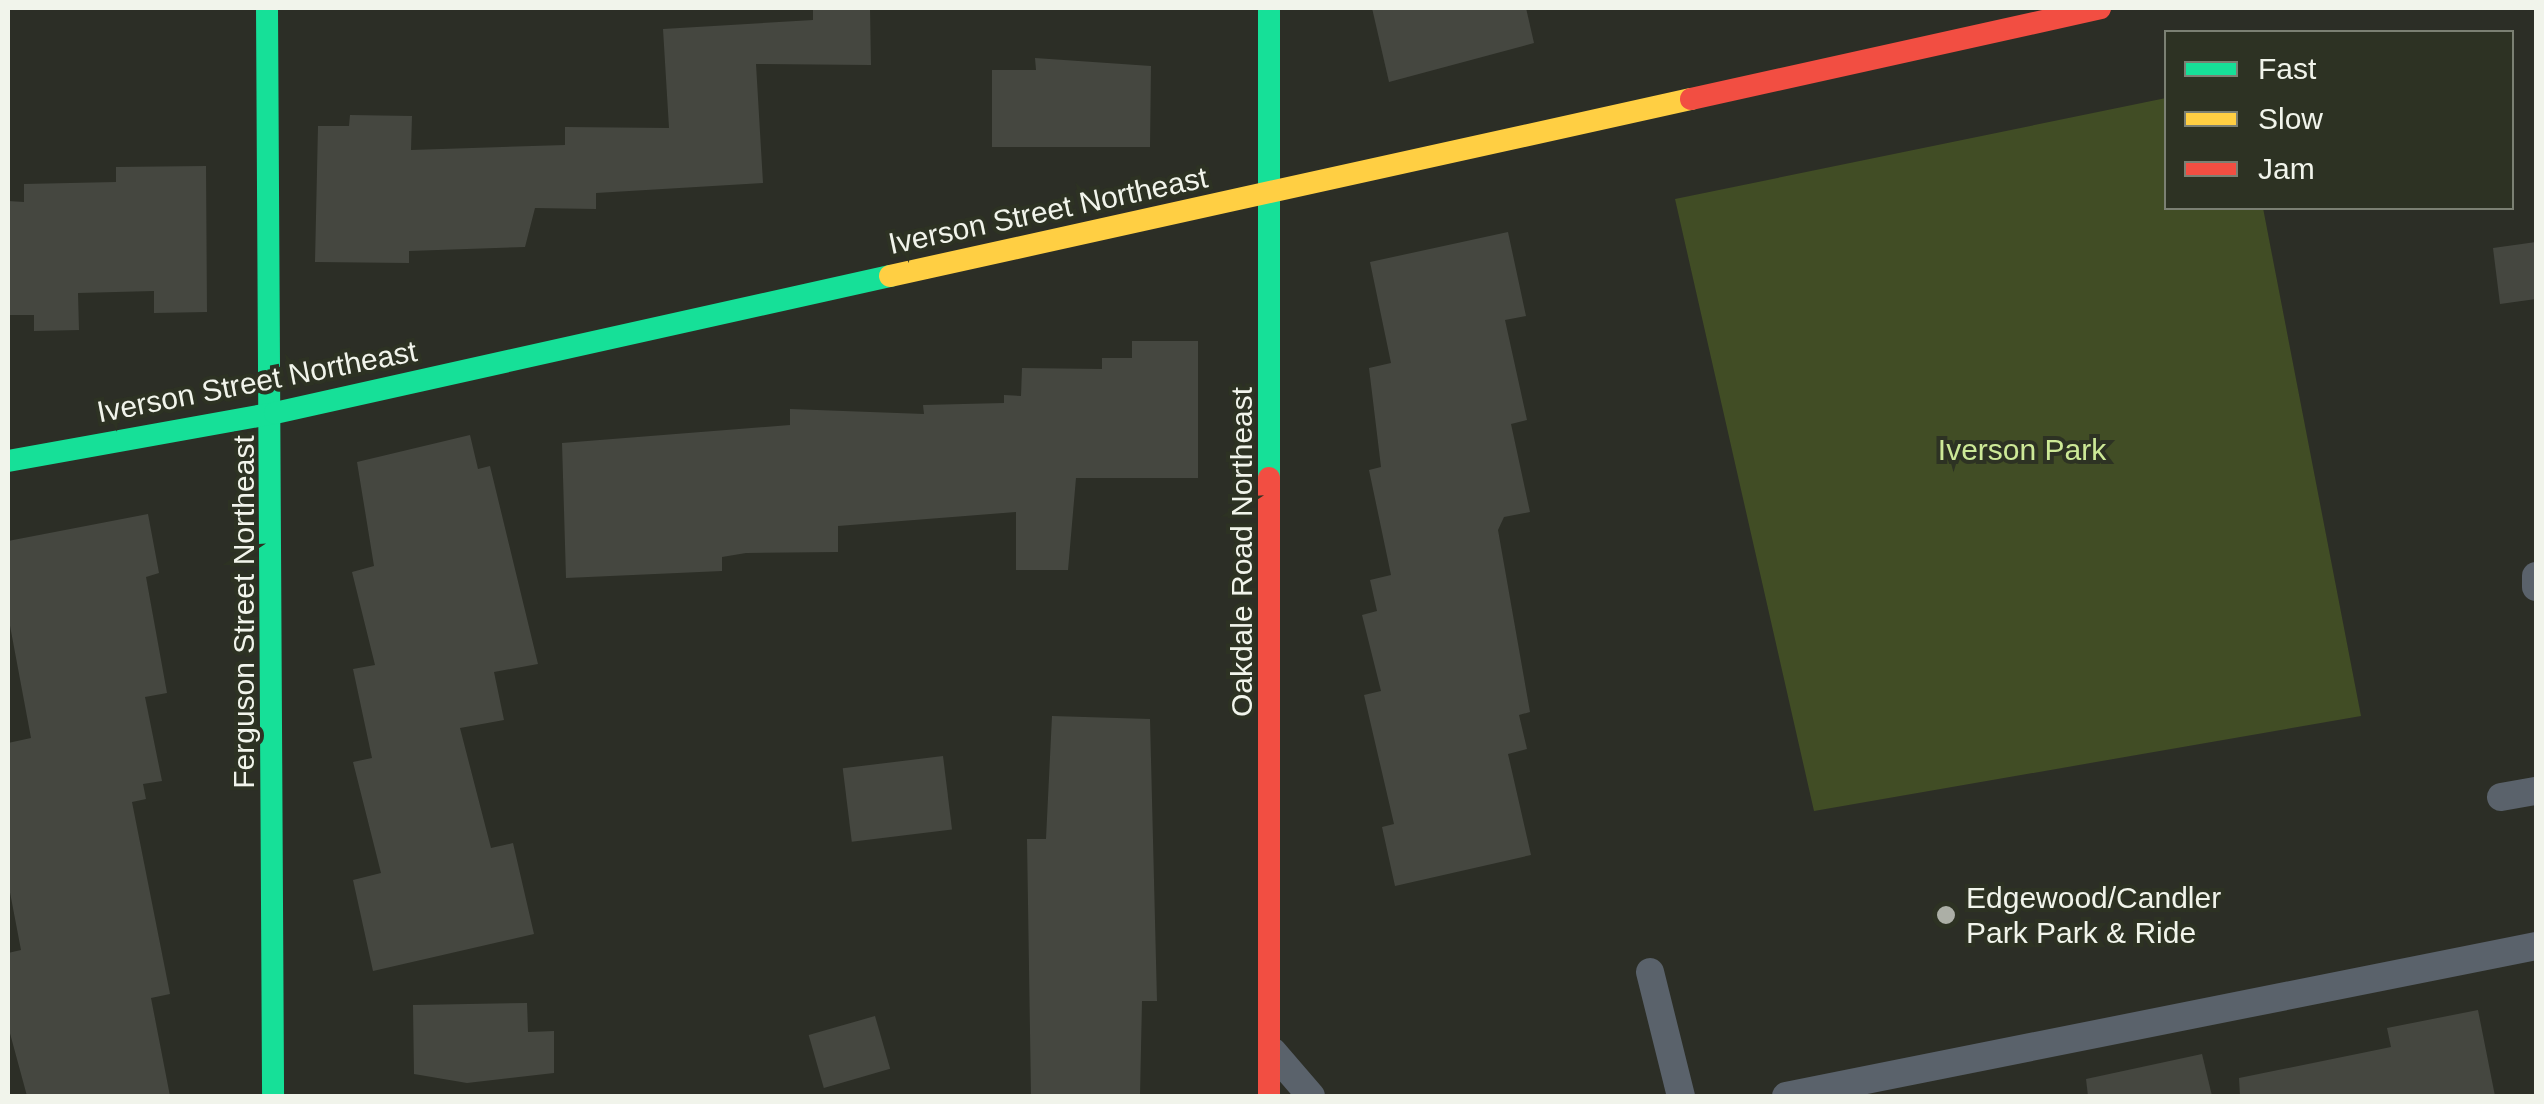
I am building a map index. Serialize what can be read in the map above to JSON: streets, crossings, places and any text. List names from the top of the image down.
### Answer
{
  "streets": {
    "street": ["Iverson Street Northeast", "Oakdale Road Northeast", "Ferguson Street Northeast"]
  },
  "crossings": [
    ["Iverson Street Northeast", "Oakdale Road Northeast"],
    ["Iverson Street Northeast", "Ferguson Street Northeast"]
  ],
  "parks": ["Iverson Park"],
  "places": ["Edgewood/Candler Park Park & Ride"],
  "legend": ["Fast", "Slow", "Jam"]
}
